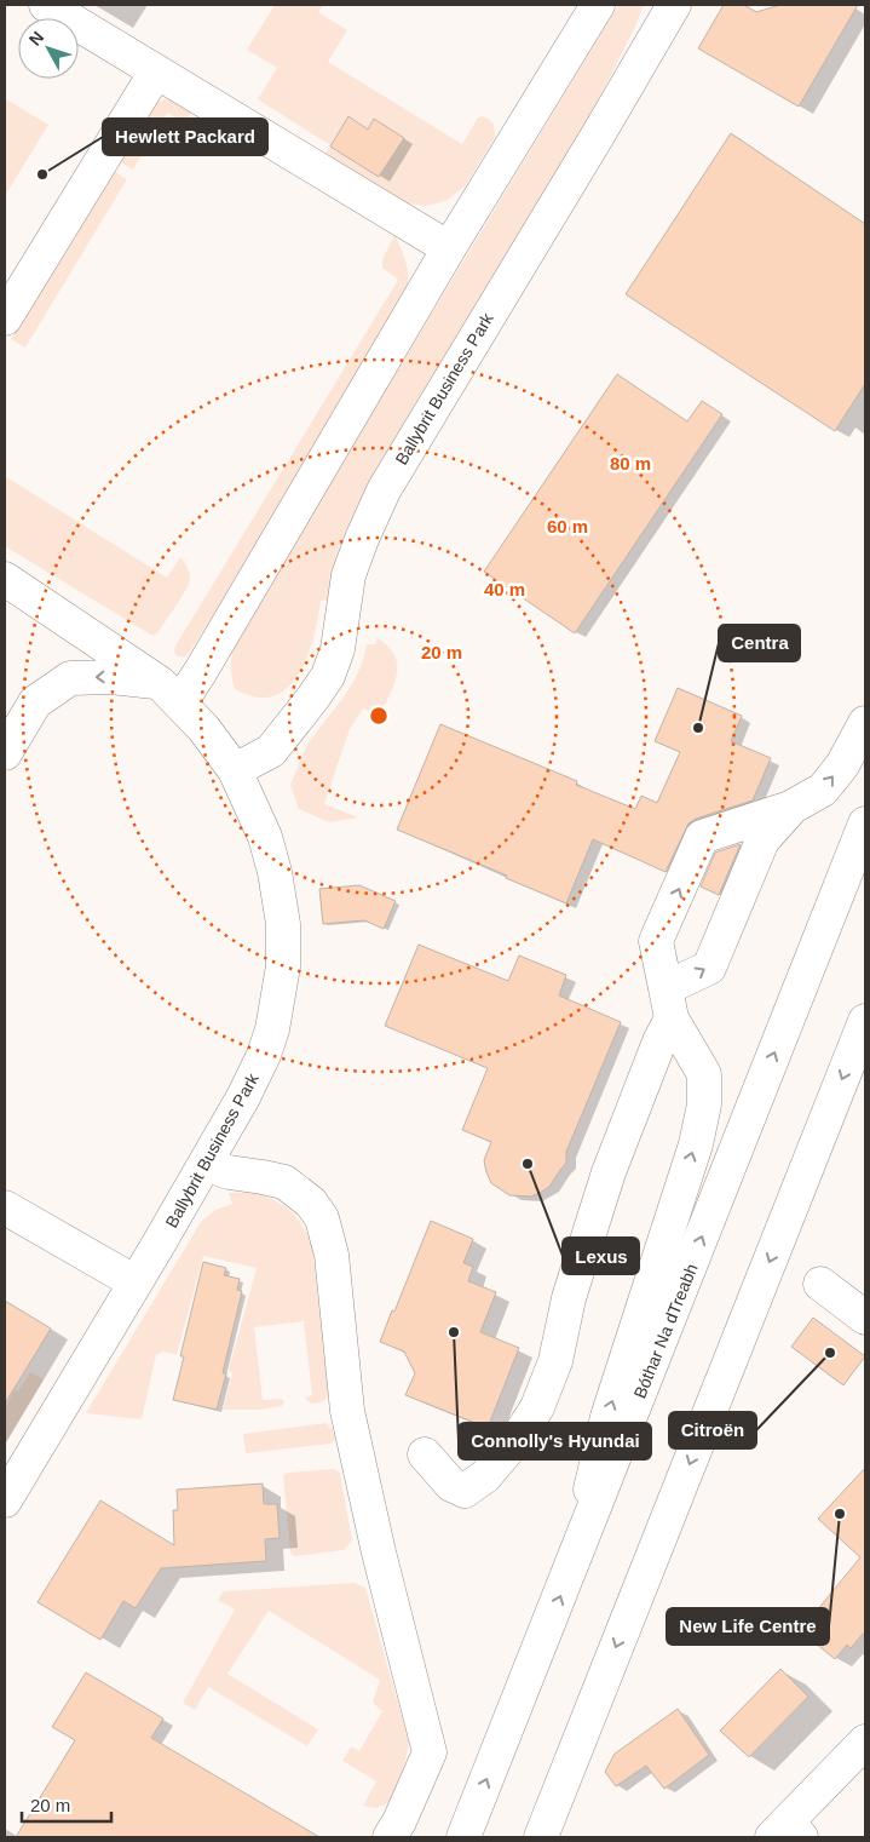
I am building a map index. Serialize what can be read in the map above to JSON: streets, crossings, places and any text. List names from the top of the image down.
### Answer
{
  "streets": {
    "main road": ["Ballybrit Business Park", "Bóthar Na dTreabh"]
  },
  "places": [
    "Hewlett Packard",
    "Centra",
    "Lexus",
    "Connolly's Hyundai",
    "Citroën",
    "New Life Centre"
  ],
  "scale_bar": "20 m",
  "north": "top left",
  "rings": [
    "80 m",
    "60 m",
    "40 m",
    "20 m"
  ]
}
